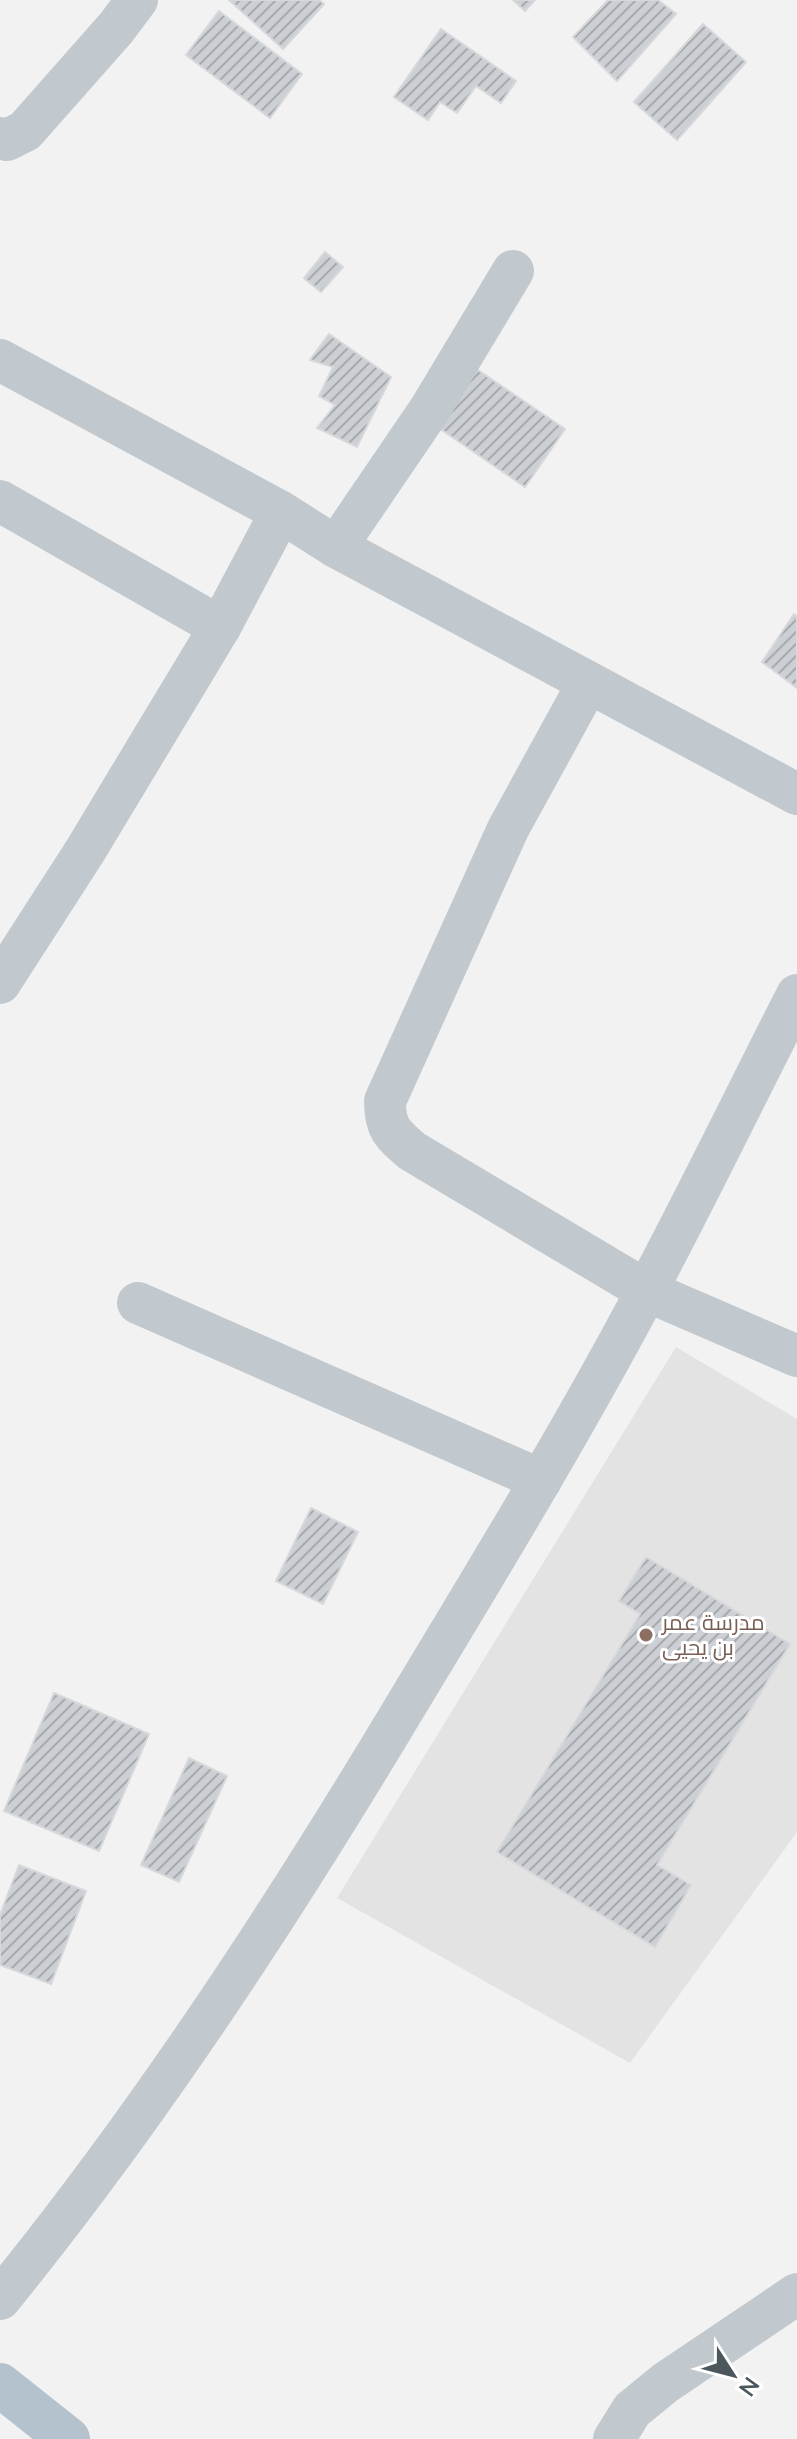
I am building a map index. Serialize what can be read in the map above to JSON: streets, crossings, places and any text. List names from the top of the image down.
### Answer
{
  "places": ["مدرسة عمر بن يحيى"],
  "north": "bottom right"
}
